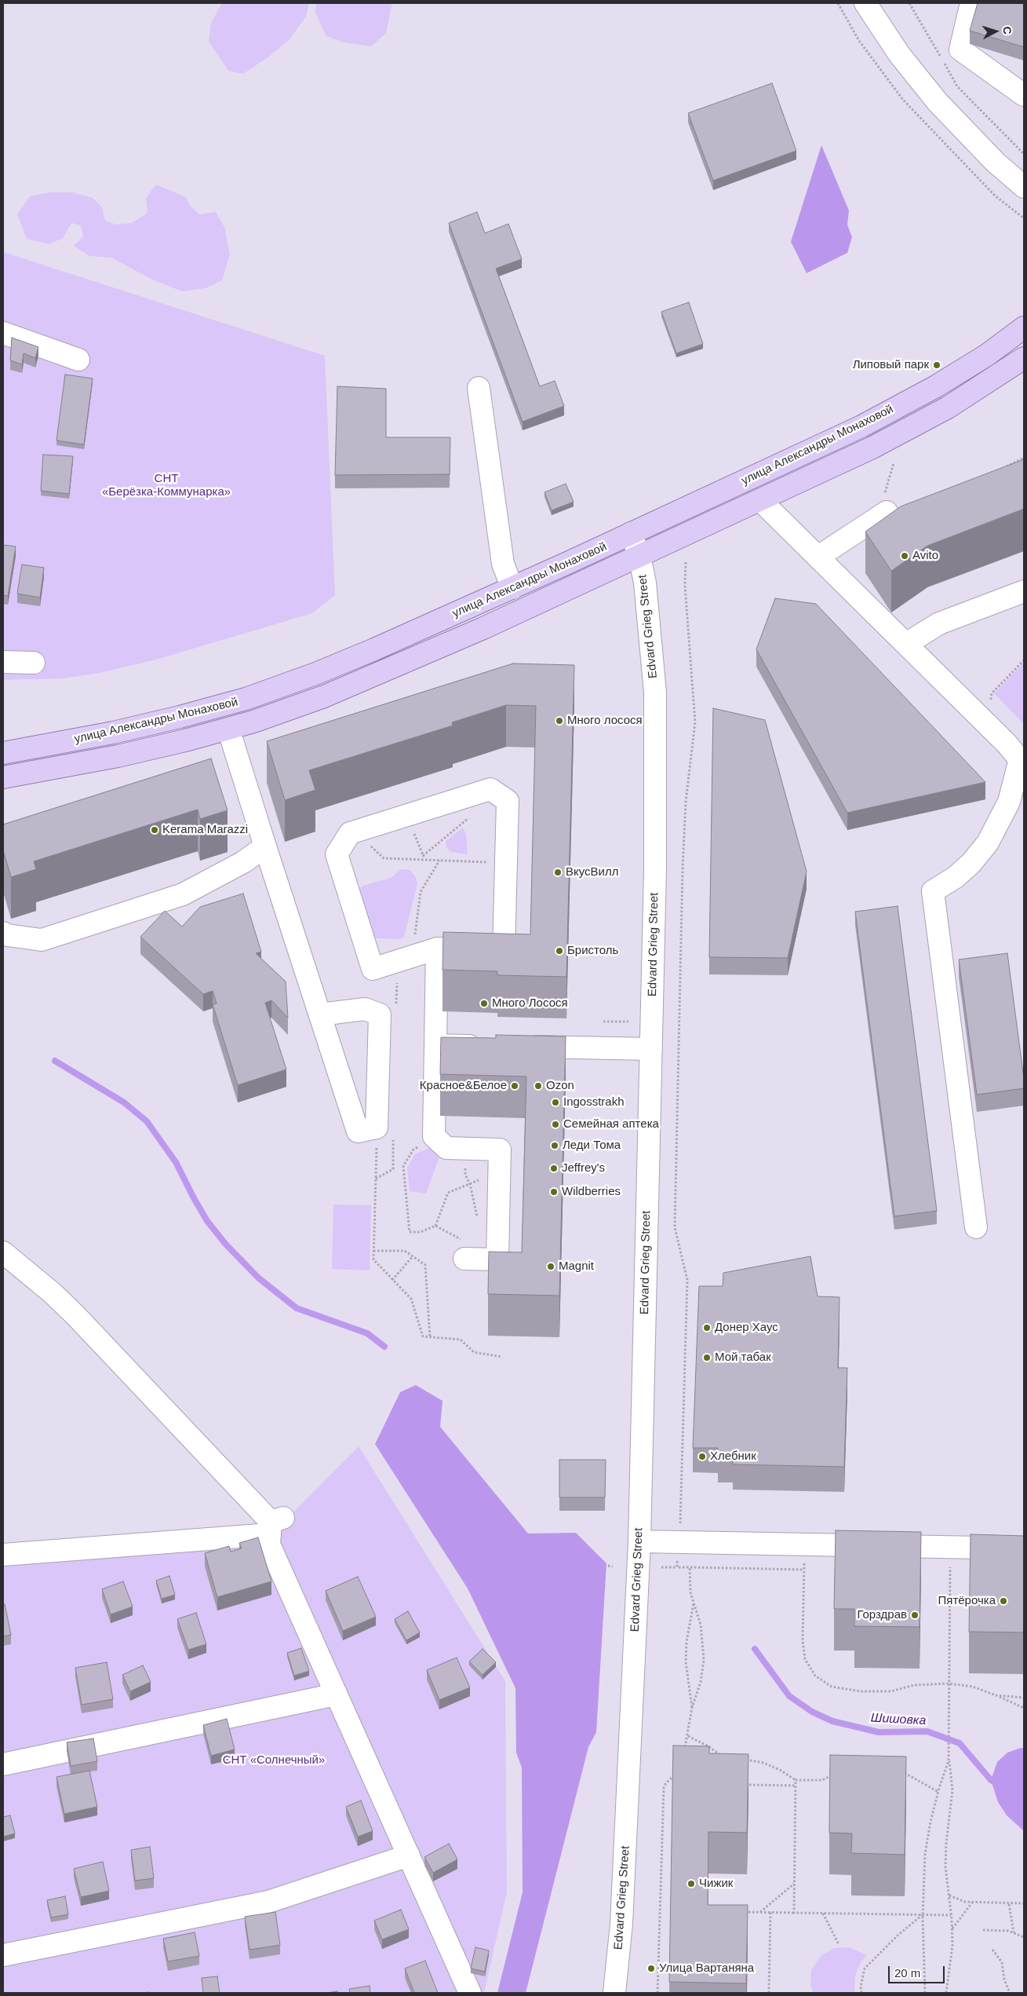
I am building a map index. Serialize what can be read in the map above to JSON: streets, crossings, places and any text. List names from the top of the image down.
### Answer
{
  "streets": {
    "main road": ["улица Александры Монаховой"],
    "street": ["Edvard Grieg Street"]
  },
  "crossings": [
    ["улица Александры Монаховой", "Edvard Grieg Street"]
  ],
  "water": ["Шишовка"],
  "parks": ["СНТ «Берёзка-Коммунарка»", "СНТ «Солнечный»"],
  "places": [
    "Липовый парк",
    "Avito",
    "Много лосося",
    "Kerama Marazzi",
    "ВкусВилл",
    "Бристоль",
    "Много Лосося",
    "Красное&Белое",
    "Ozon",
    "Ingosstrakh",
    "Семейная аптека",
    "Леди Тома",
    "Jeffrey's",
    "Wildberries",
    "Magnit",
    "Донер Хаус",
    "Мой табак",
    "Хлебник",
    "Пятёрочка",
    "Горздрав",
    "Чижик",
    "Улица Вартаняна"
  ],
  "scale_bar": "20 m",
  "north": "right"
}
